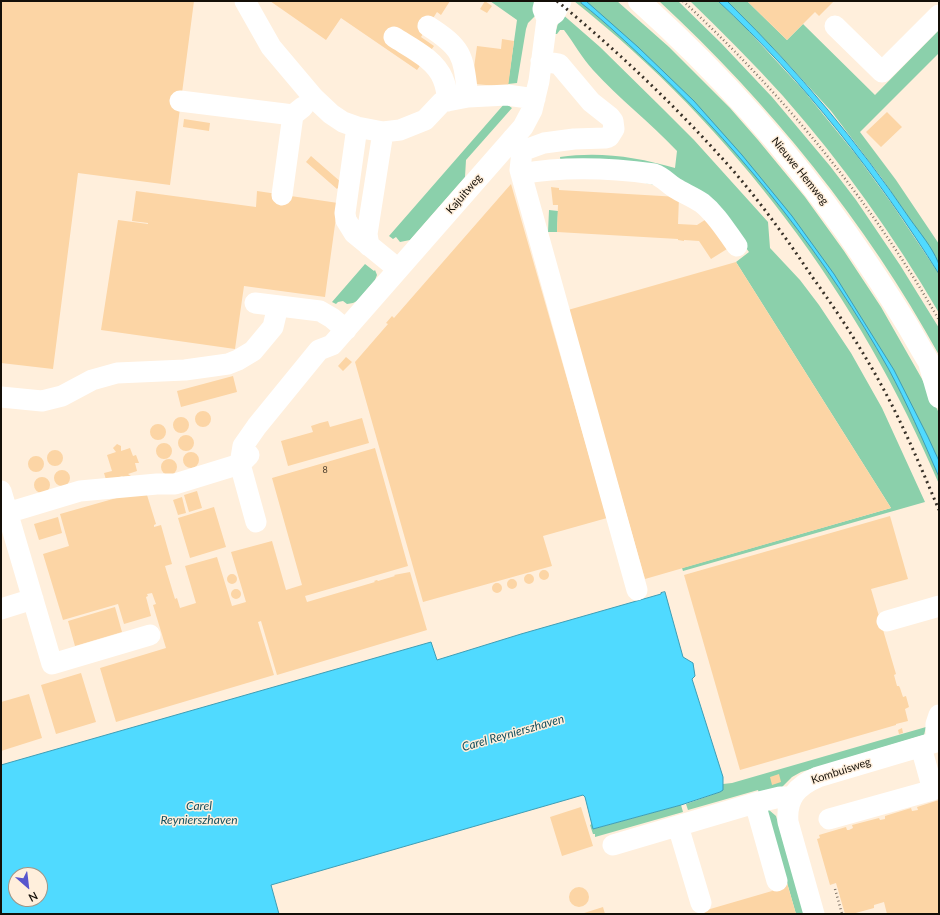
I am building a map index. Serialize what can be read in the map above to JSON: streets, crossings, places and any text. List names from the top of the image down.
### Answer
{
  "streets": {
    "main road": ["Nieuwe Hemweg"],
    "street": ["Kajuitweg", "Kombuisweg"]
  },
  "water": ["Carel Reynierszhaven"],
  "house_numbers": ["8"],
  "north": "bottom right"
}
